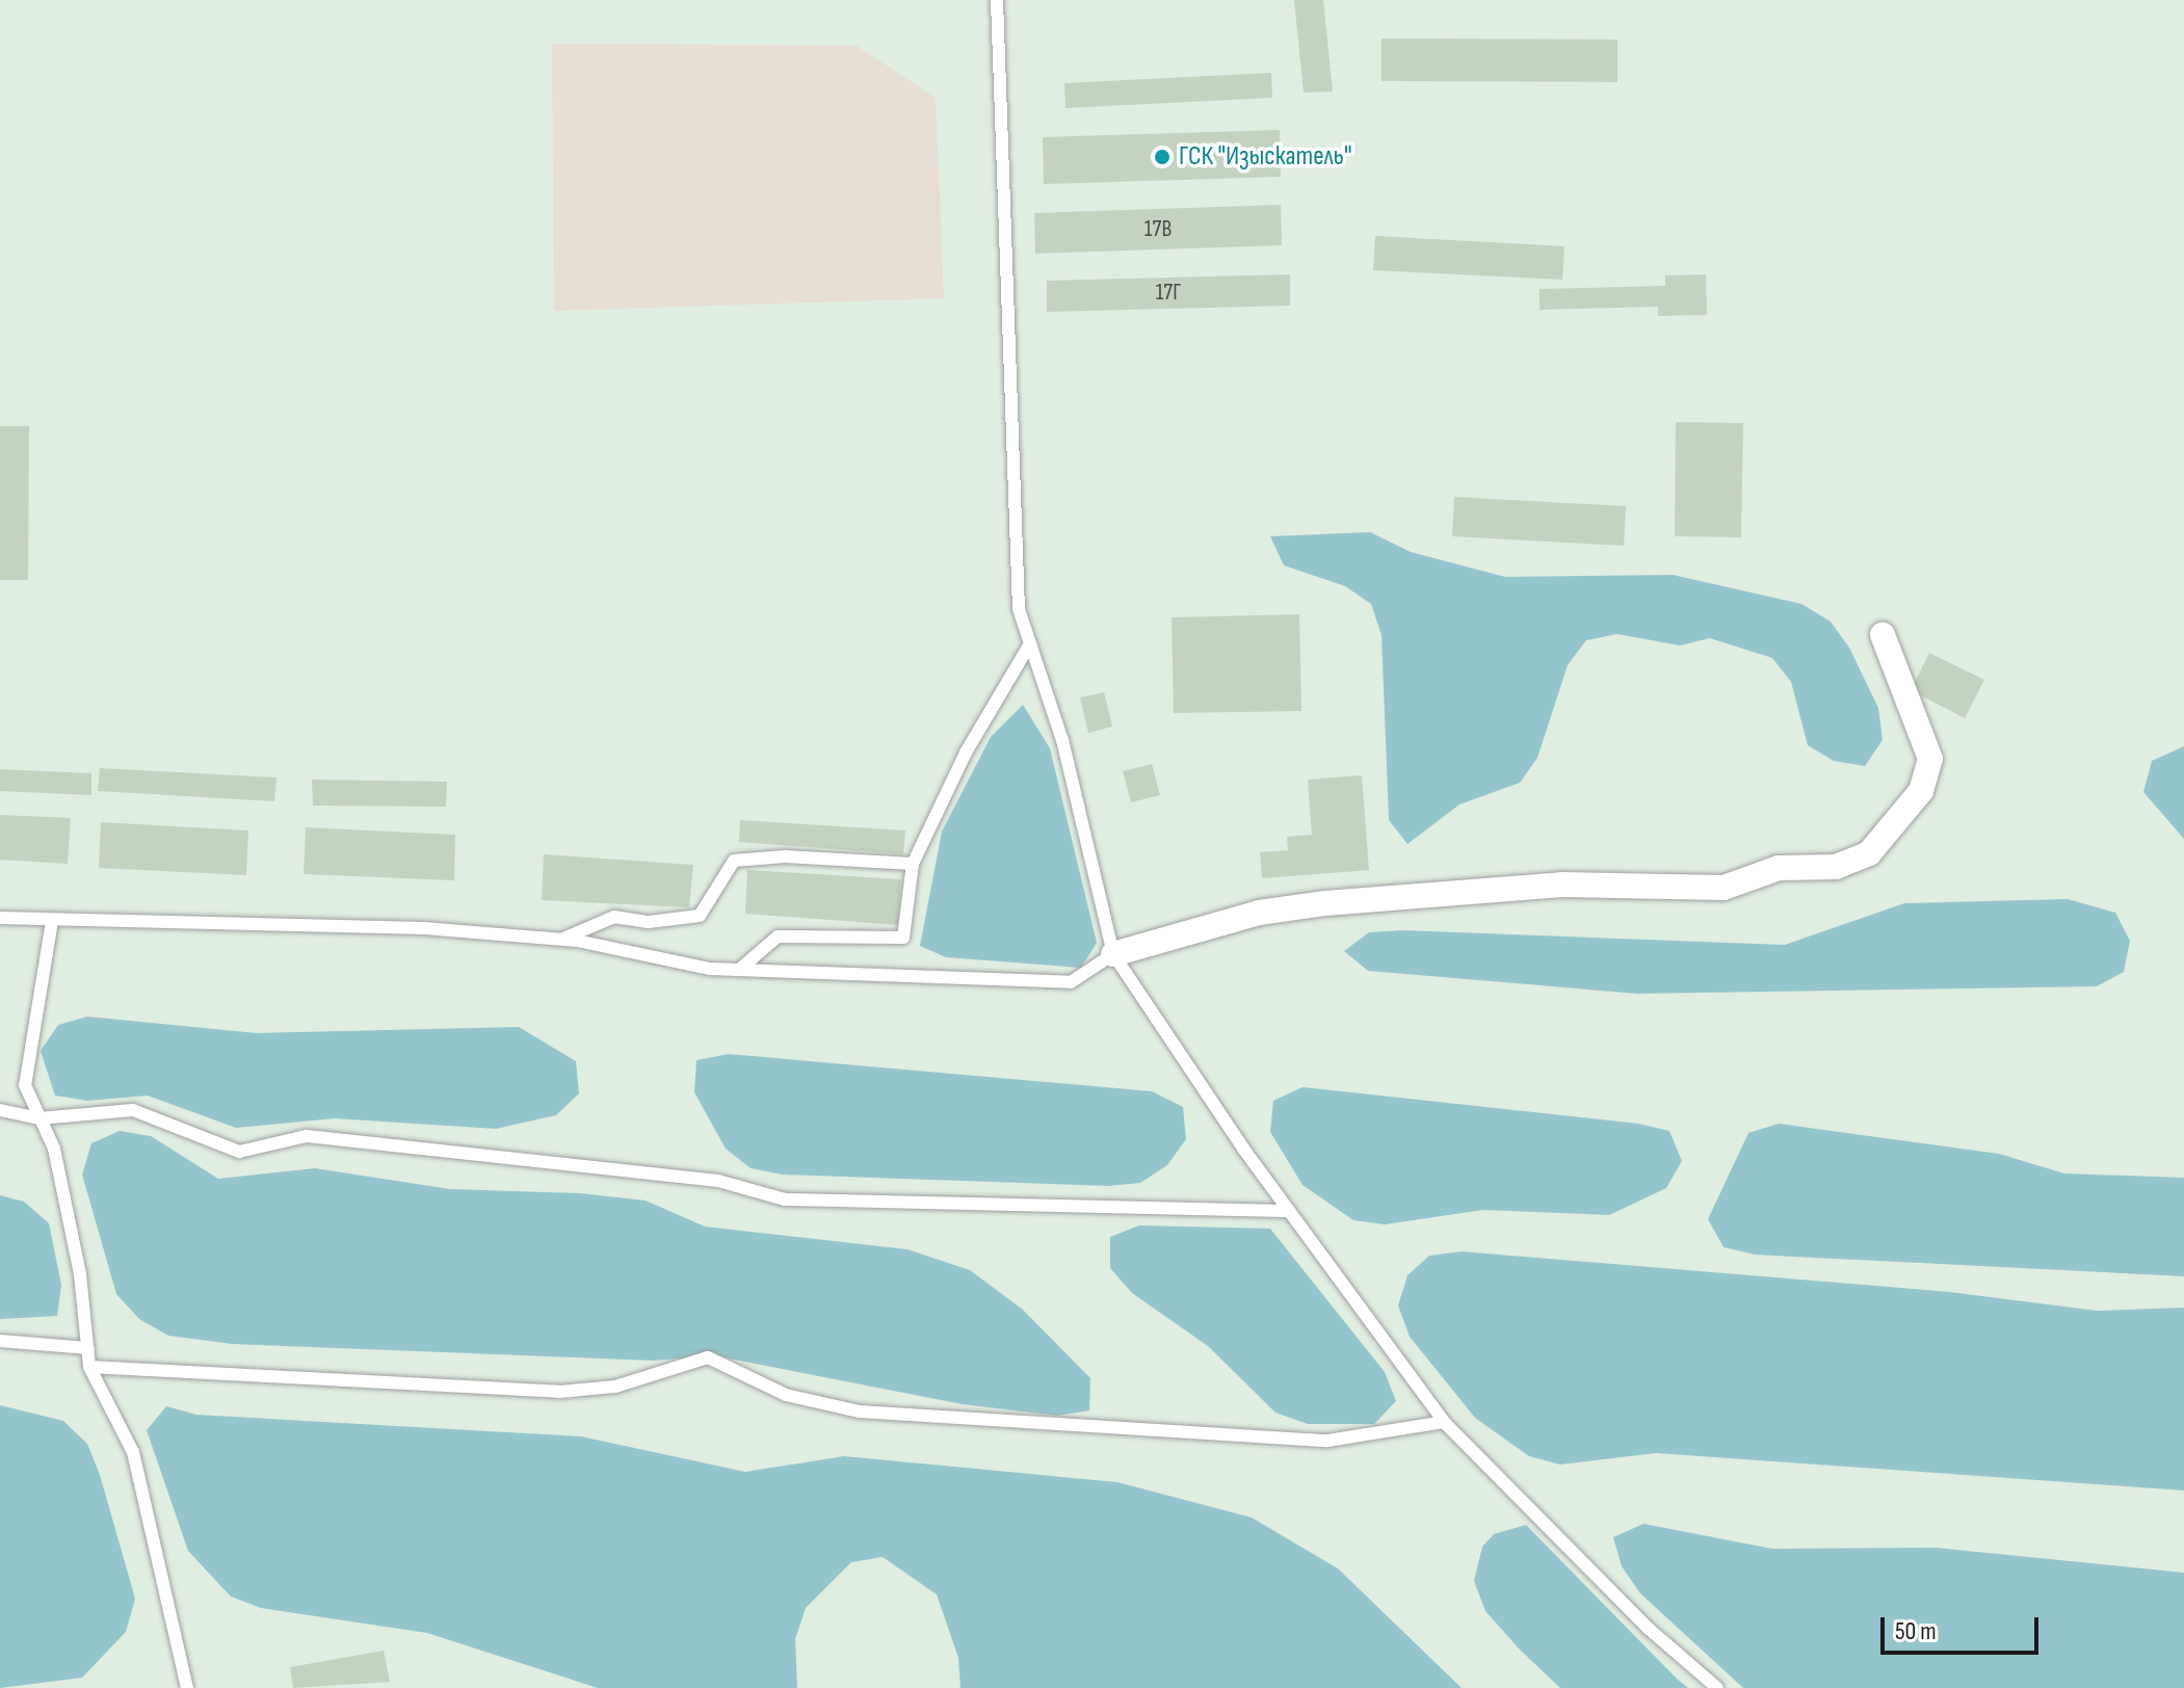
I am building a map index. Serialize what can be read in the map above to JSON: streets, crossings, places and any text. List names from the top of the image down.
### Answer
{
  "places": ["ГСК \"Изыскатель\""],
  "house_numbers": ["17В", "17Г"],
  "scale_bar": "50 m"
}
